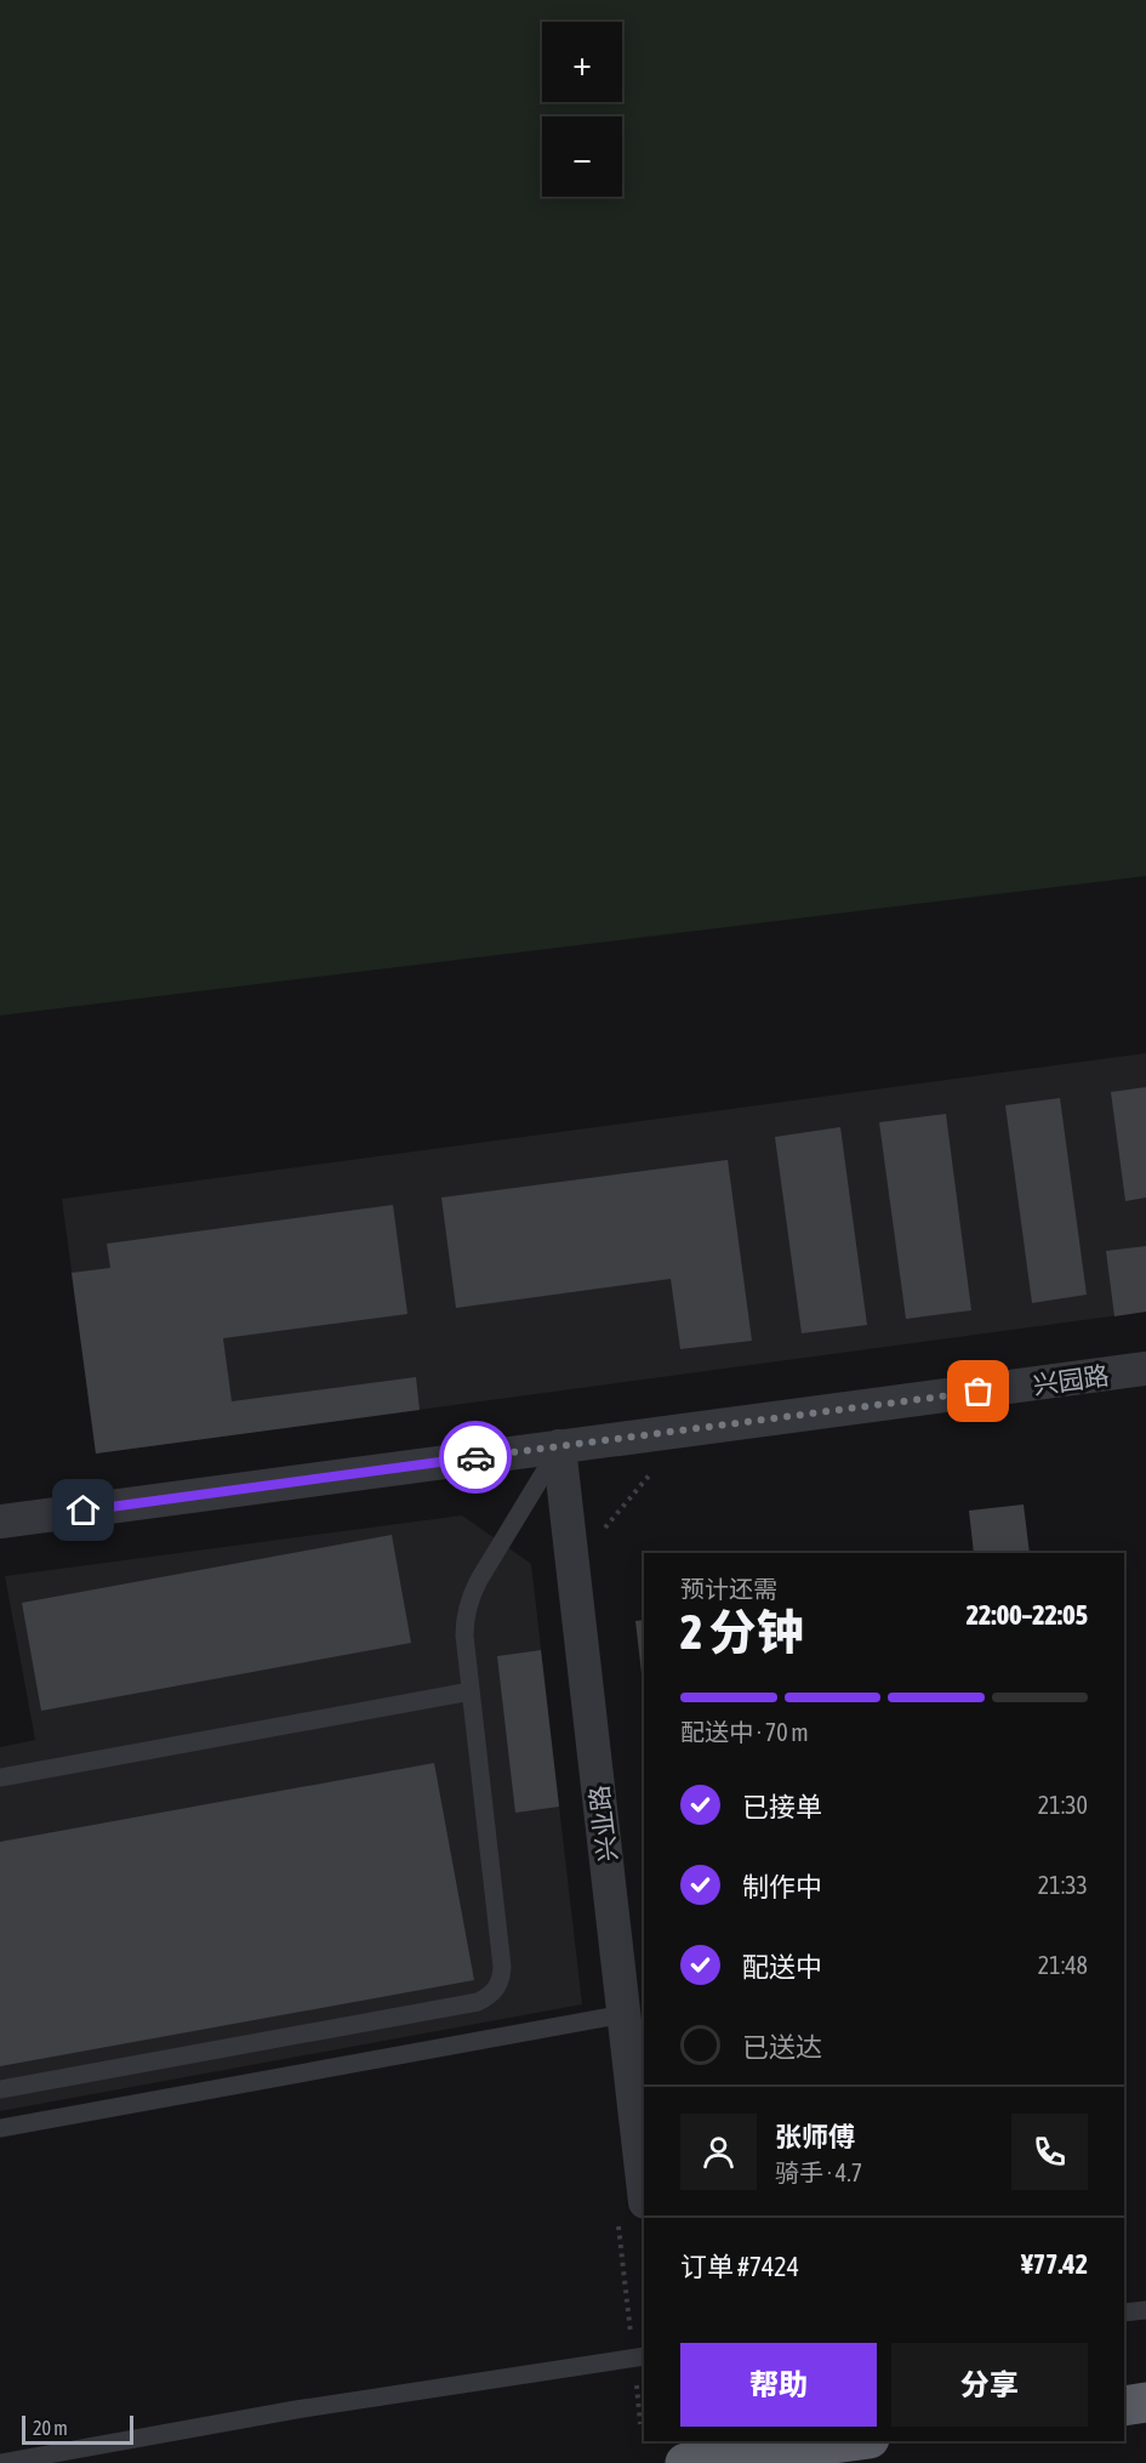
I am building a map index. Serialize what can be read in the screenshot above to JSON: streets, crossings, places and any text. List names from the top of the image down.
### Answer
{
  "streets": {
    "street": ["兴园路", "兴业路"]
  },
  "crossings": [
    ["兴园路", "兴业路"]
  ],
  "scale_bar": "20 m",
  "page": {
    "map_buttons": ["+", "−"],
    "heading": ["2 分钟", "预计还需", "22:00–22:05"],
    "panel": [
      "张师傅",
      "骑手 · 4.7",
      "订单 #7424",
      "¥77.42"
    ],
    "bar": "配送中 · 70 m",
    "list": [
      ["已接单", "21:30"],
      ["制作中", "21:33"],
      ["配送中", "21:48"],
      "已送达"
    ],
    "buttons": ["帮助", "分享"],
    "scale": "20 m"
  }
}
